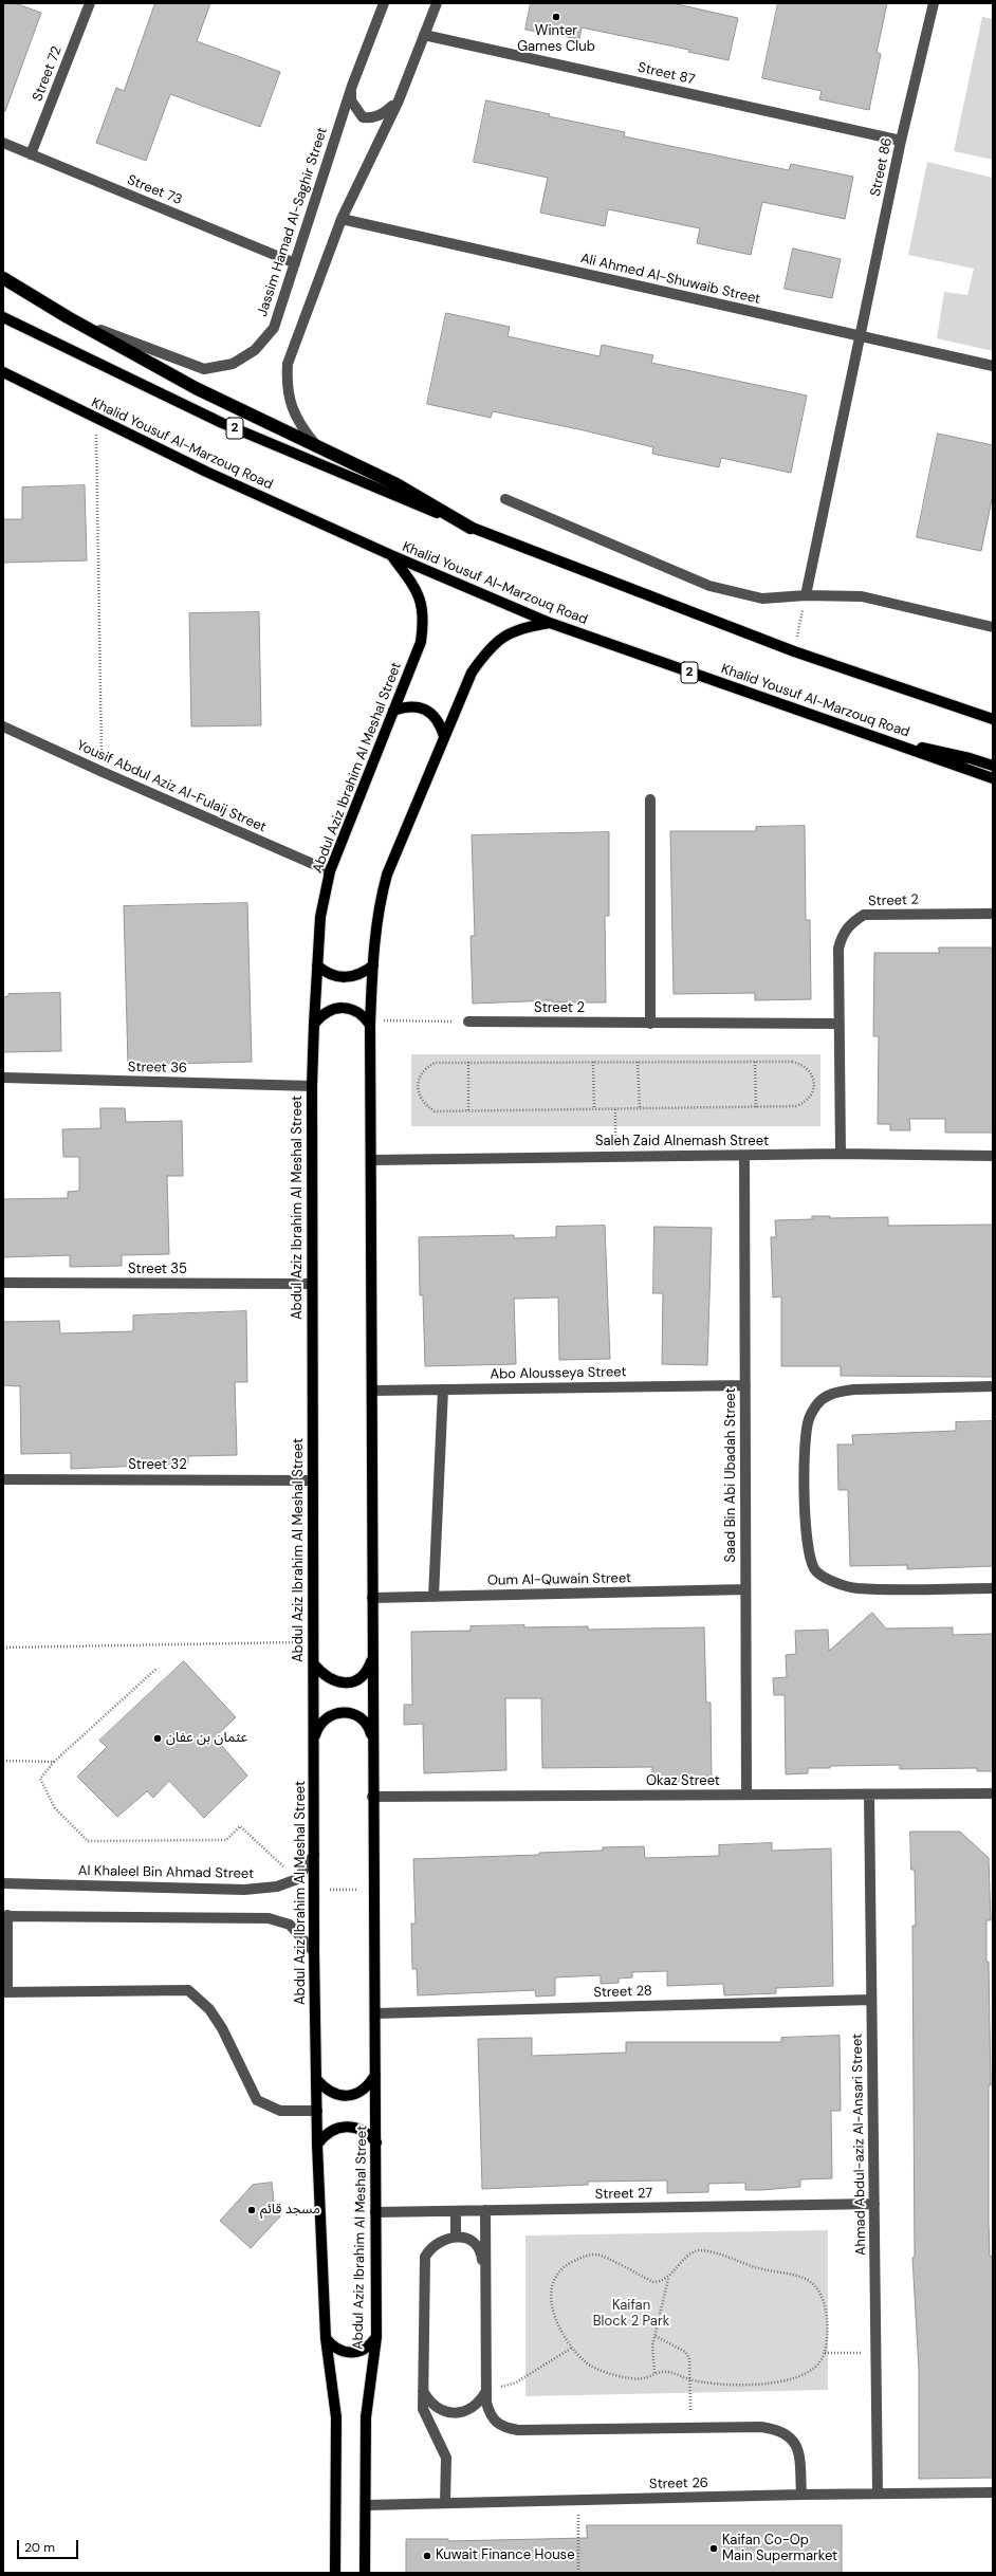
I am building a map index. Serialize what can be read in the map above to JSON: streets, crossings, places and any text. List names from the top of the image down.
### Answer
{
  "streets": {
    "main road": ["2", "Khalid Yousuf Al-Marzouq Road", "Abdul Aziz Ibrahim Al Meshal Street"],
    "street": [
      "Street 72",
      "Street 87",
      "Street 86",
      "Street 73",
      "Jassim Hamad Al-Saghir Street",
      "Ali Ahmed Al-Shuwaib Street",
      "Yousif Abdul Aziz Al-Fulaij Street",
      "Street 2",
      "Street 36",
      "Saleh Zaid Alnemash Street",
      "Street 35",
      "Abo Alousseya Street",
      "Street 32",
      "Saad Bin Abi Ubadah Street",
      "Oum Al-Quwain Street",
      "Okaz Street",
      "Al Khaleel Bin Ahmad Street",
      "Street 28",
      "Ahmad Abdul-aziz Al-Ansari Street",
      "Street 27",
      "Street 26"
    ]
  },
  "crossings": [
    ["Street 72", "Street 73"],
    ["Street 87", "Street 86"],
    ["Street 86", "Ali Ahmed Al-Shuwaib Street"],
    ["Street 73", "Jassim Hamad Al-Saghir Street"],
    ["Khalid Yousuf Al-Marzouq Road", "Abdul Aziz Ibrahim Al Meshal Street"],
    ["Abdul Aziz Ibrahim Al Meshal Street", "Yousif Abdul Aziz Al-Fulaij Street"],
    ["Abdul Aziz Ibrahim Al Meshal Street", "Street 36"],
    ["Abdul Aziz Ibrahim Al Meshal Street", "Saleh Zaid Alnemash Street"],
    ["Abdul Aziz Ibrahim Al Meshal Street", "Street 35"],
    ["Abdul Aziz Ibrahim Al Meshal Street", "Abo Alousseya Street"],
    ["Abdul Aziz Ibrahim Al Meshal Street", "Street 32"],
    ["Abdul Aziz Ibrahim Al Meshal Street", "Oum Al-Quwain Street"],
    ["Abdul Aziz Ibrahim Al Meshal Street", "Okaz Street"],
    ["Abdul Aziz Ibrahim Al Meshal Street", "Street 28"],
    ["Abdul Aziz Ibrahim Al Meshal Street", "Street 27"],
    ["Abdul Aziz Ibrahim Al Meshal Street", "Street 26"],
    ["Street 2", "Saleh Zaid Alnemash Street"],
    ["Saleh Zaid Alnemash Street", "Saad Bin Abi Ubadah Street"],
    ["Abo Alousseya Street", "Saad Bin Abi Ubadah Street"],
    ["Saad Bin Abi Ubadah Street", "Oum Al-Quwain Street"],
    ["Saad Bin Abi Ubadah Street", "Okaz Street"],
    ["Okaz Street", "Ahmad Abdul-aziz Al-Ansari Street"],
    ["Street 28", "Ahmad Abdul-aziz Al-Ansari Street"],
    ["Ahmad Abdul-aziz Al-Ansari Street", "Street 27"],
    ["Ahmad Abdul-aziz Al-Ansari Street", "Street 26"]
  ],
  "parks": ["Kaifan Block 2 Park"],
  "places": [
    "Winter Games Club",
    "عثمان بن عفان",
    "مسجد قائم",
    "Kaifan Co-Op Main Supermarket",
    "Kuwait Finance House"
  ],
  "scale_bar": "20 m"
}
